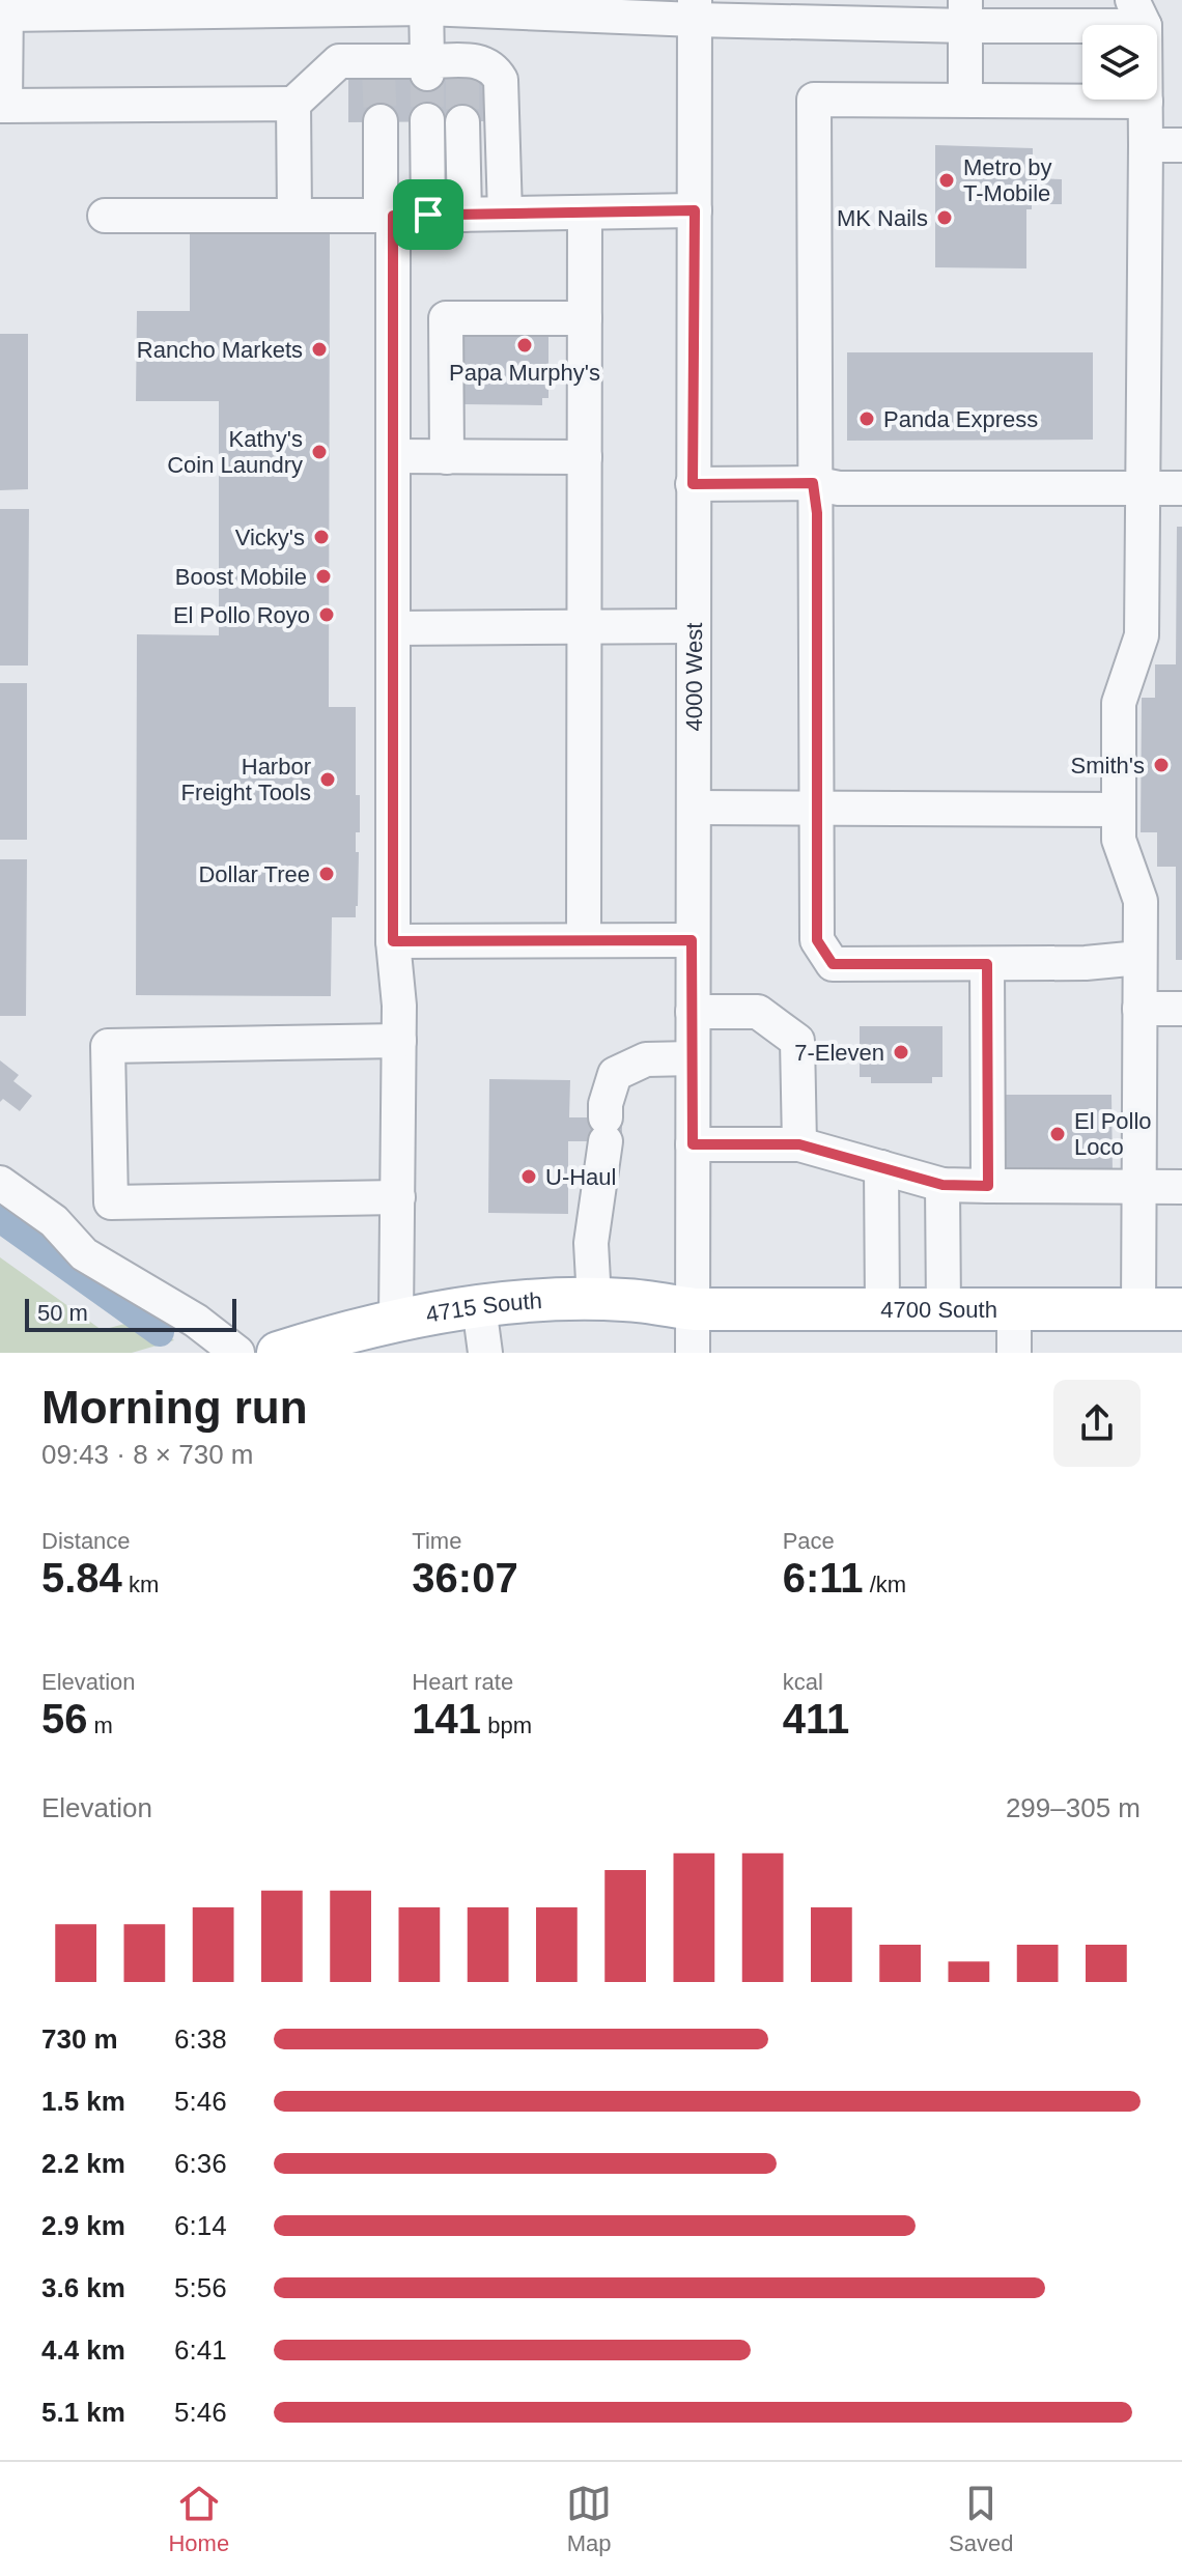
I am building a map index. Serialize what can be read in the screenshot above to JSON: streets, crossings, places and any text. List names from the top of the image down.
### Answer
{
  "streets": {
    "main road": ["4715 South", "4700 South"],
    "street": ["4000 West"]
  },
  "crossings": [
    ["4000 West", "4715 South"],
    ["4000 West", "4700 South"],
    ["4715 South", "4700 South"]
  ],
  "places": [
    "Metro by T-Mobile",
    "MK Nails",
    "Papa Murphy's",
    "Rancho Markets",
    "Panda Express",
    "Kathy's Coin Laundry",
    "Vicky's",
    "Boost Mobile",
    "El Pollo Royo",
    "Smith's",
    "Harbor Freight Tools",
    "Dollar Tree",
    "7-Eleven",
    "El Pollo Loco",
    "U-Haul"
  ],
  "scale_bar": "50 m",
  "page": {
    "scale": "50 m",
    "heading": ["Morning run", "09:43 · 8 × 730 m"],
    "stats": [
      ["Distance", "5.84 km"],
      ["Time", "36:07"],
      ["Pace", "6:11 /km"],
      ["Elevation", "56 m"],
      ["Heart rate", "141 bpm"],
      ["kcal", "411"]
    ],
    "chart": ["Elevation", "299–305 m"],
    "list": [
      {
        "name": "730 m",
        "note": "6:38"
      },
      {
        "name": "1.5 km",
        "note": "5:46"
      },
      {
        "name": "2.2 km",
        "note": "6:36"
      },
      {
        "name": "2.9 km",
        "note": "6:14"
      },
      {
        "name": "3.6 km",
        "note": "5:56"
      },
      {
        "name": "4.4 km",
        "note": "6:41"
      },
      {
        "name": "5.1 km",
        "note": "5:46"
      }
    ],
    "tabs": ["Home", "Map", "Saved"]
  }
}
